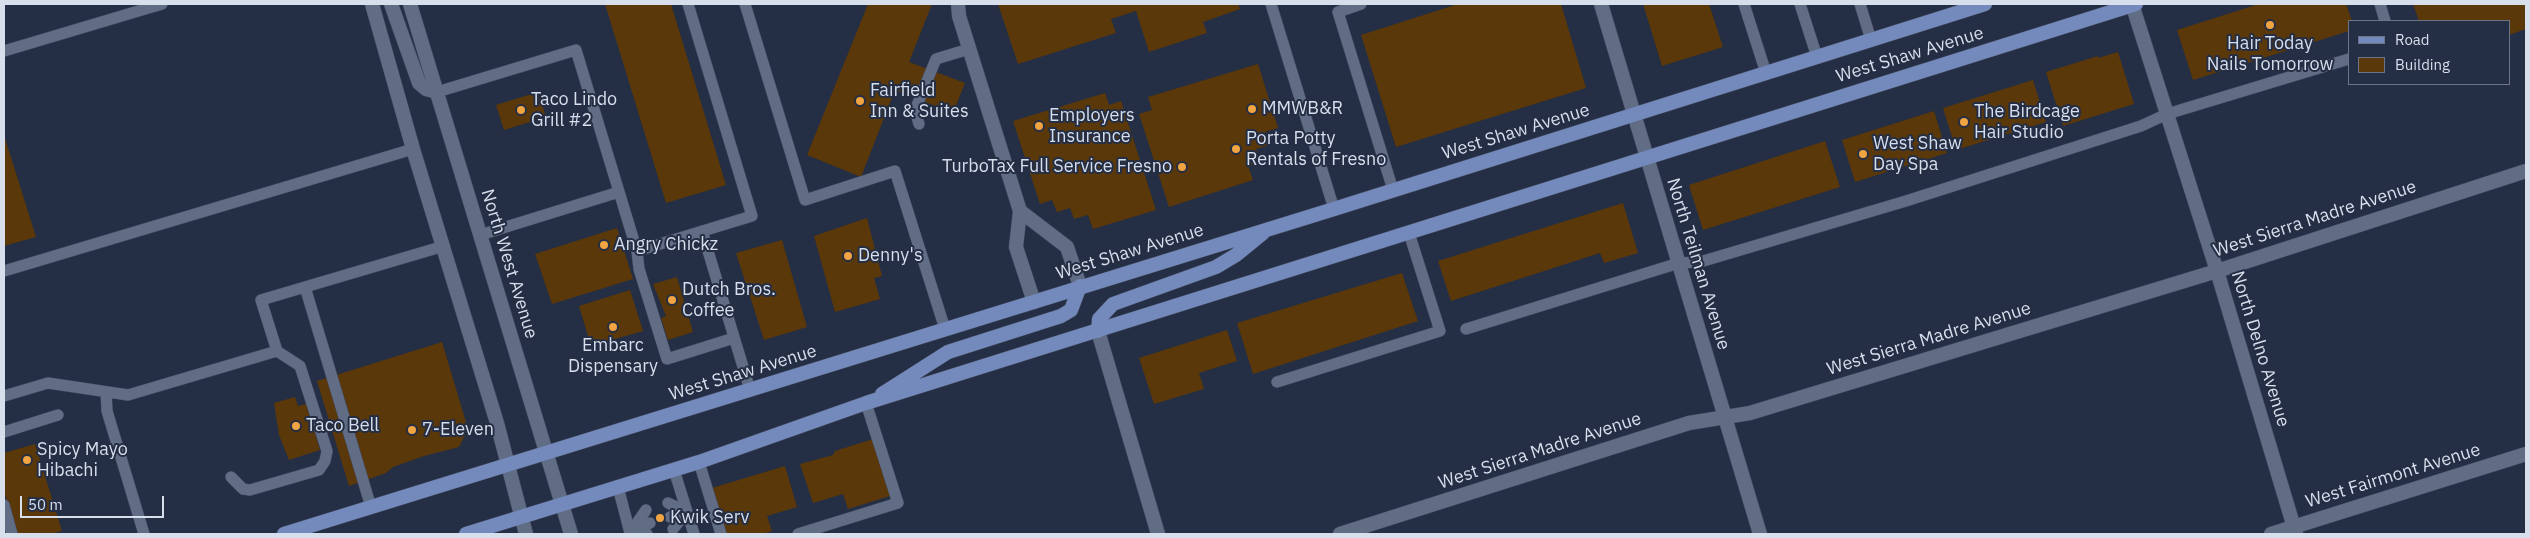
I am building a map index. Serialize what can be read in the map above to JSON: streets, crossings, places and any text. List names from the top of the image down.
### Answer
{
  "streets": {
    "main road": ["West Shaw Avenue"],
    "street": [
      "West Sierra Madre Avenue",
      "North West Avenue",
      "North Teilman Avenue",
      "North Delno Avenue",
      "West Fairmont Avenue"
    ]
  },
  "crossings": [
    ["West Shaw Avenue", "North West Avenue"],
    ["West Shaw Avenue", "North Teilman Avenue"],
    ["West Shaw Avenue", "North Delno Avenue"],
    ["West Sierra Madre Avenue", "North Teilman Avenue"],
    ["West Sierra Madre Avenue", "North Delno Avenue"],
    ["North Delno Avenue", "West Fairmont Avenue"]
  ],
  "places": [
    "Hair Today Nails Tomorrow",
    "Fairfield Inn & Suites",
    "MMWB&R",
    "Taco Lindo Grill #2",
    "The Birdcage Hair Studio",
    "Employers Insurance",
    "Porta Potty Rentals of Fresno",
    "West Shaw Day Spa",
    "TurboTax Full Service Fresno",
    "Angry Chickz",
    "Denny's",
    "Dutch Bros. Coffee",
    "Embarc Dispensary",
    "Taco Bell",
    "7-Eleven",
    "Spicy Mayo Hibachi",
    "Kwik Serv"
  ],
  "legend": ["Road", "Building"],
  "scale_bar": "50 m"
}
